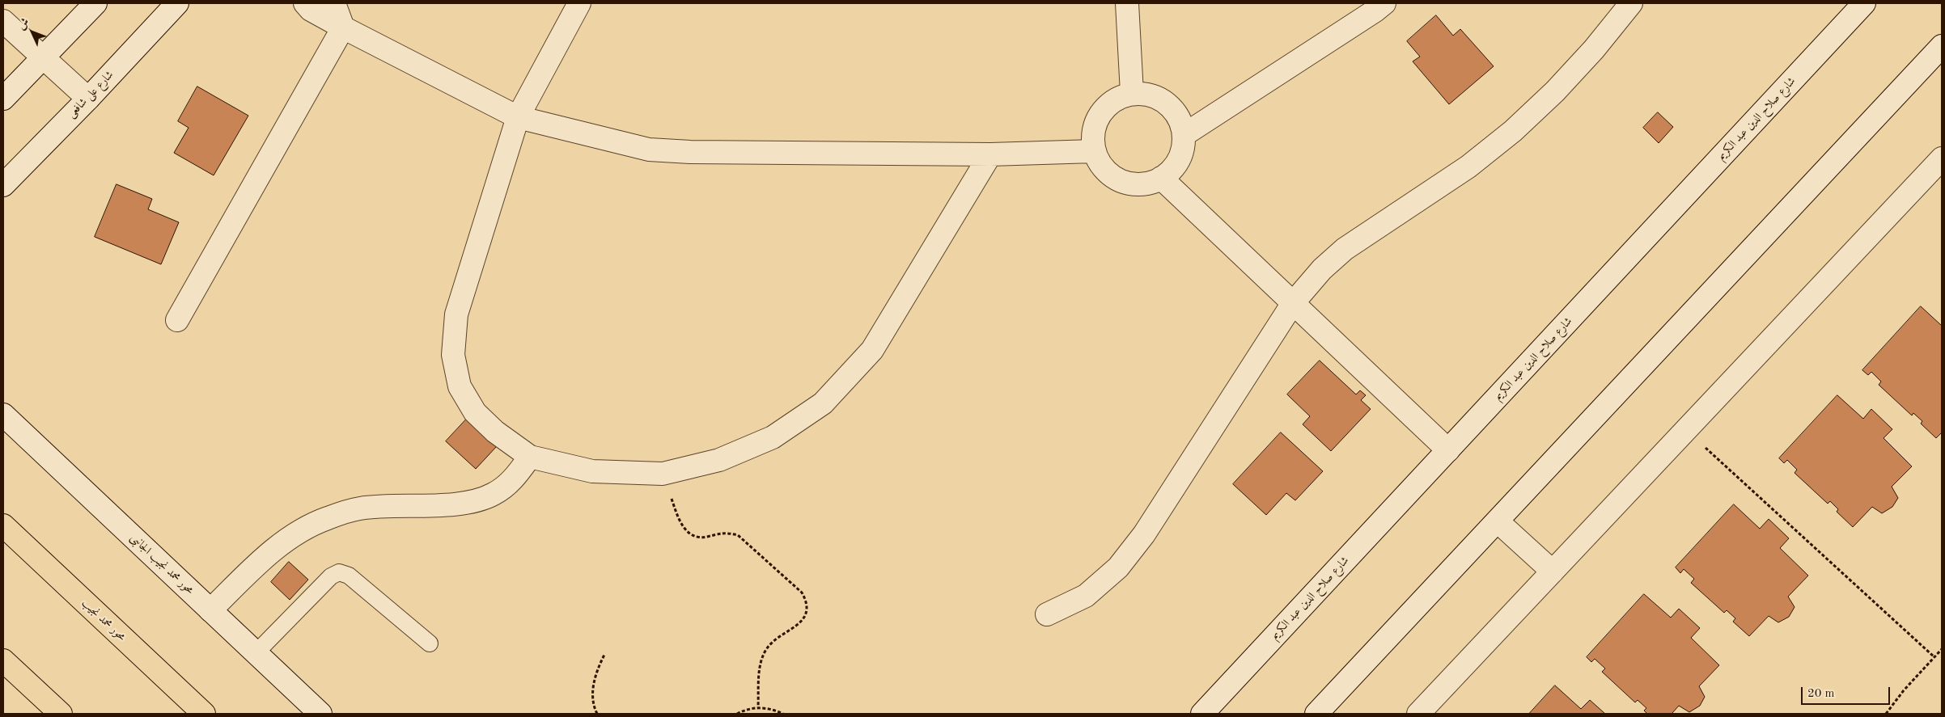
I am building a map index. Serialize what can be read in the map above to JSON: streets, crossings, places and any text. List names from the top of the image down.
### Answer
{
  "streets": {
    "main road": ["محور محمد نجيب"],
    "street": ["شارع على شافعى", "شارع صلاح الدين عبد الكريم", "محور محمد نجيب الجانبى"]
  },
  "scale_bar": "20 m",
  "north": "top left"
}
